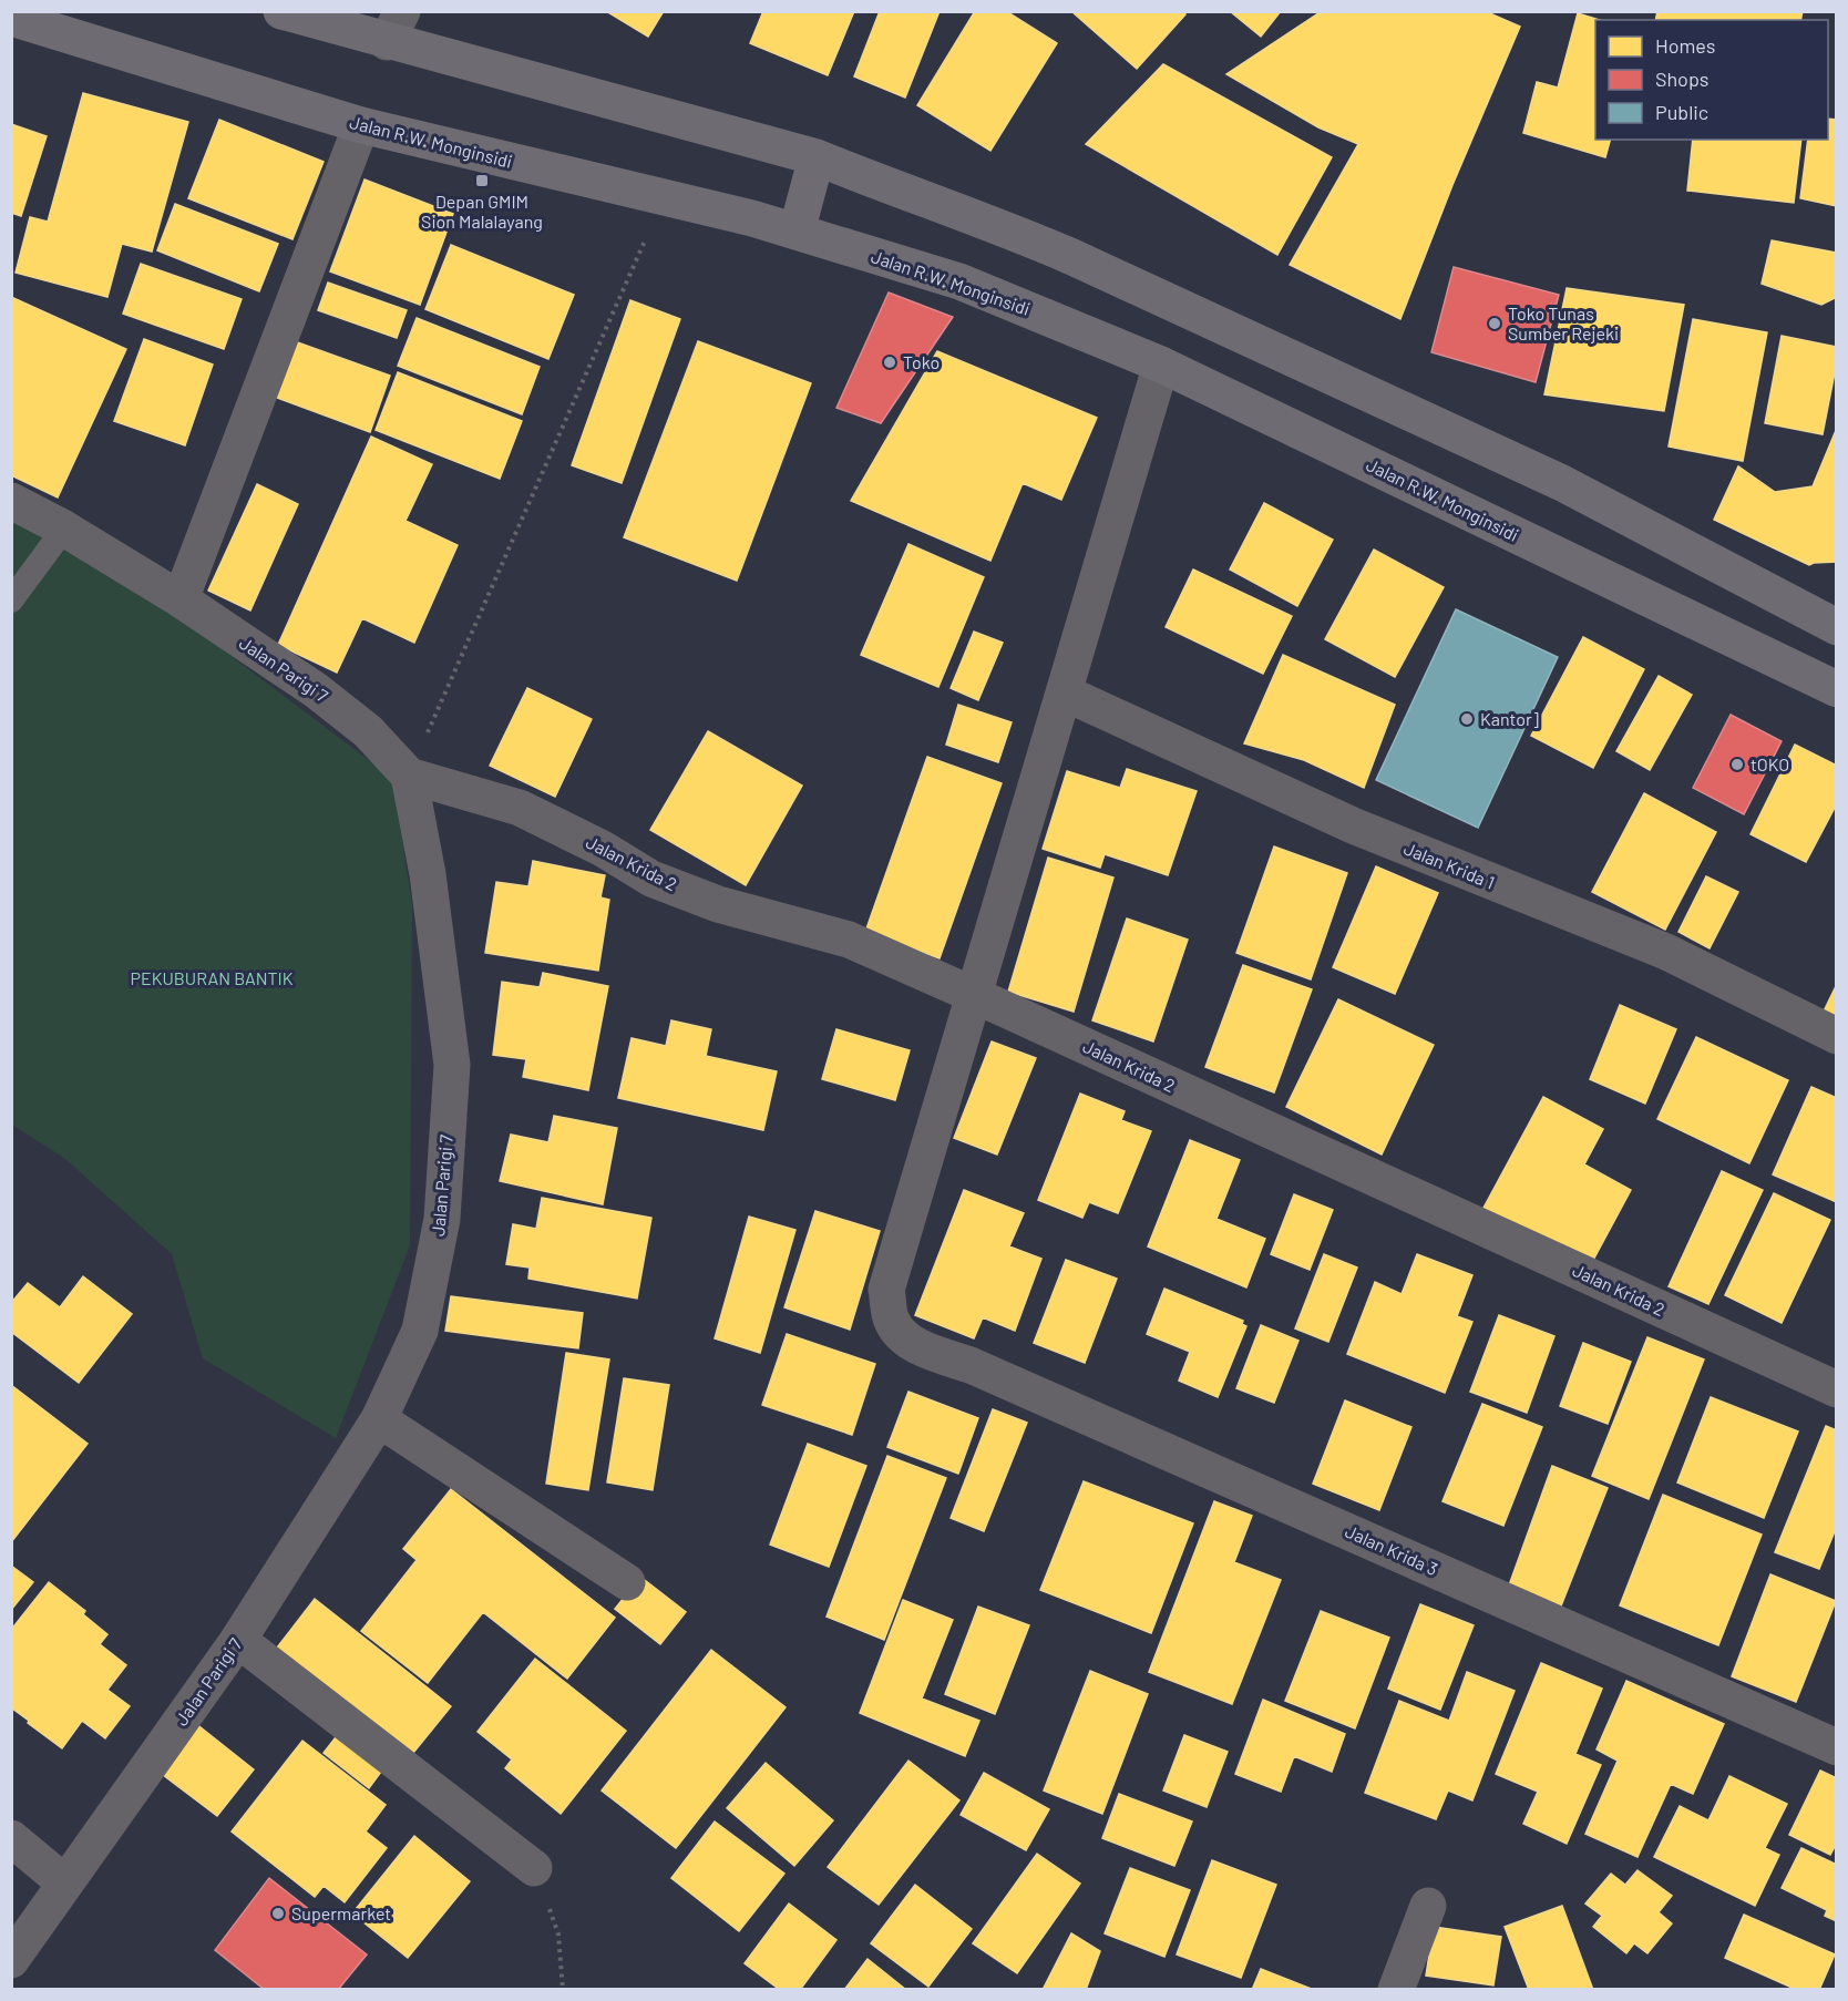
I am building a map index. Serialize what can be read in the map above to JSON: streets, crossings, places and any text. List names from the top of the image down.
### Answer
{
  "streets": {
    "highway": ["Jalan R.W. Monginsidi"],
    "street": [
      "Jalan Parigi 7",
      "Jalan Krida 2",
      "Jalan Krida 1",
      "Jalan Krida 3"
    ]
  },
  "crossings": [
    ["Jalan R.W. Monginsidi", "Jalan Krida 3"],
    ["Jalan Parigi 7", "Jalan Krida 2"],
    ["Jalan Krida 2", "Jalan Krida 3"],
    ["Jalan Krida 1", "Jalan Krida 3"]
  ],
  "parks": ["PEKUBURAN BANTIK"],
  "places": {
    "transit": ["Depan GMIM Sion Malalayang"],
    "other": [
      "Toko Tunas Sumber Rejeki",
      "Toko",
      "Kantor]",
      "tOKO",
      "Supermarket"
    ]
  },
  "legend": ["Homes", "Shops", "Public"]
}
